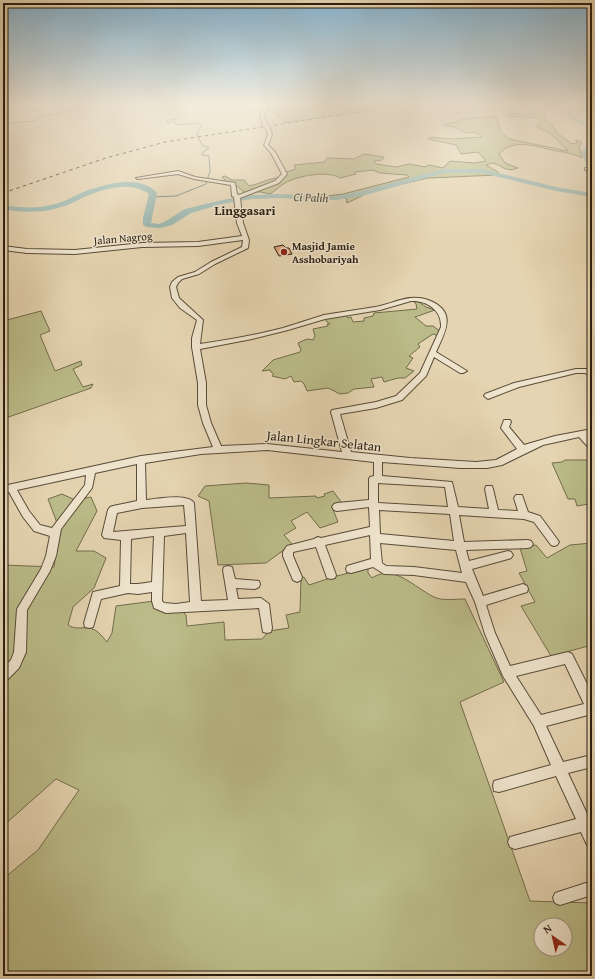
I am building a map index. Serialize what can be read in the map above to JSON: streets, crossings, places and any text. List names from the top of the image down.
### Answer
{
  "streets": {
    "street": ["Jalan Nagrog", "Jalan Lingkar Selatan"]
  },
  "districts": ["Linggasari"],
  "water": ["Ci Palih"],
  "places": ["Masjid Jamie Asshobariyah"],
  "north": "top left"
}
